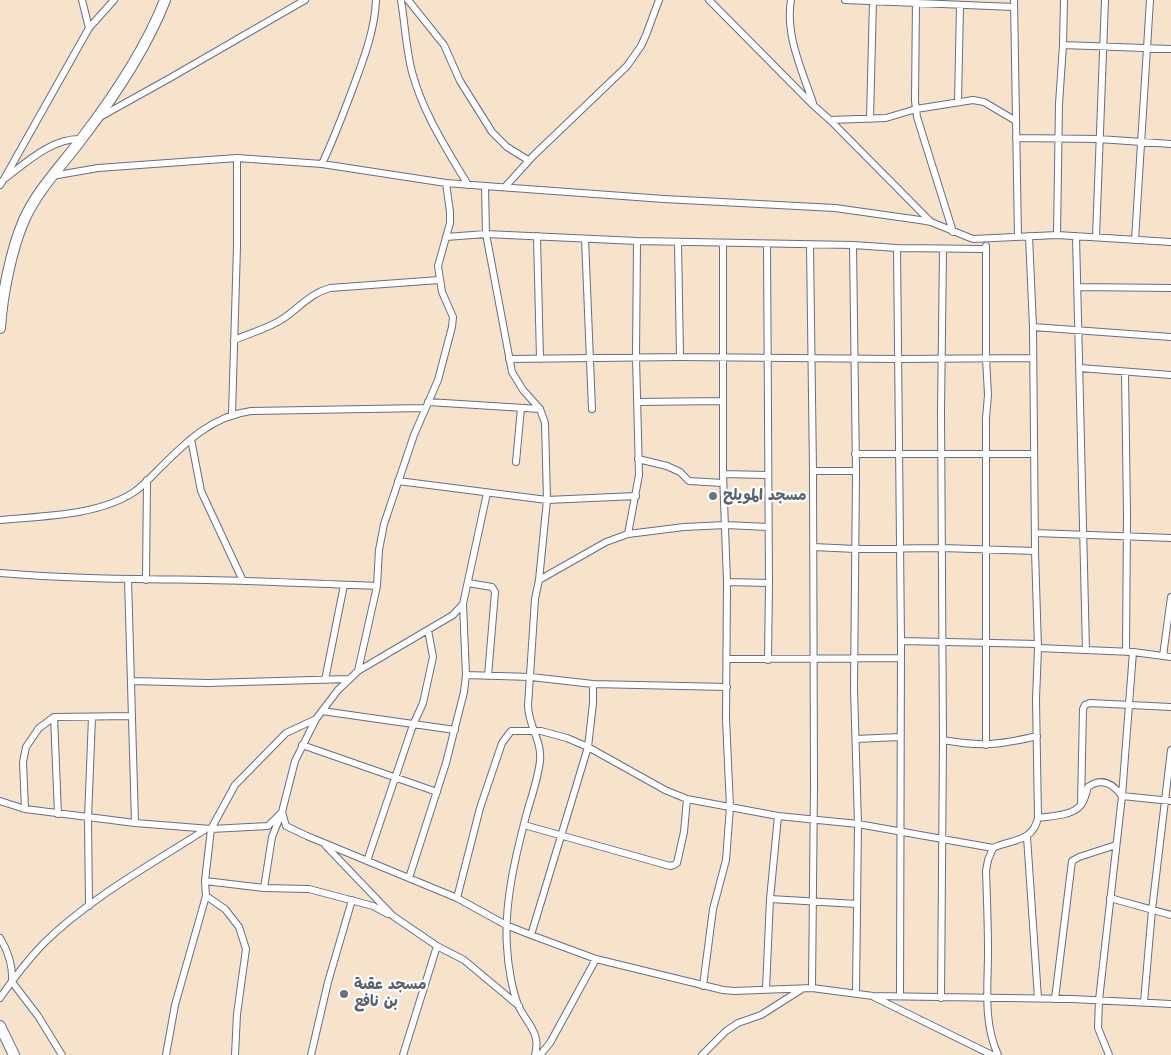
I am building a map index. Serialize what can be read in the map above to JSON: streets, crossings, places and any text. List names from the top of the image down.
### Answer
{
  "places": ["مسجد المويلح", "مسجد عقبة بن نافع"]
}
